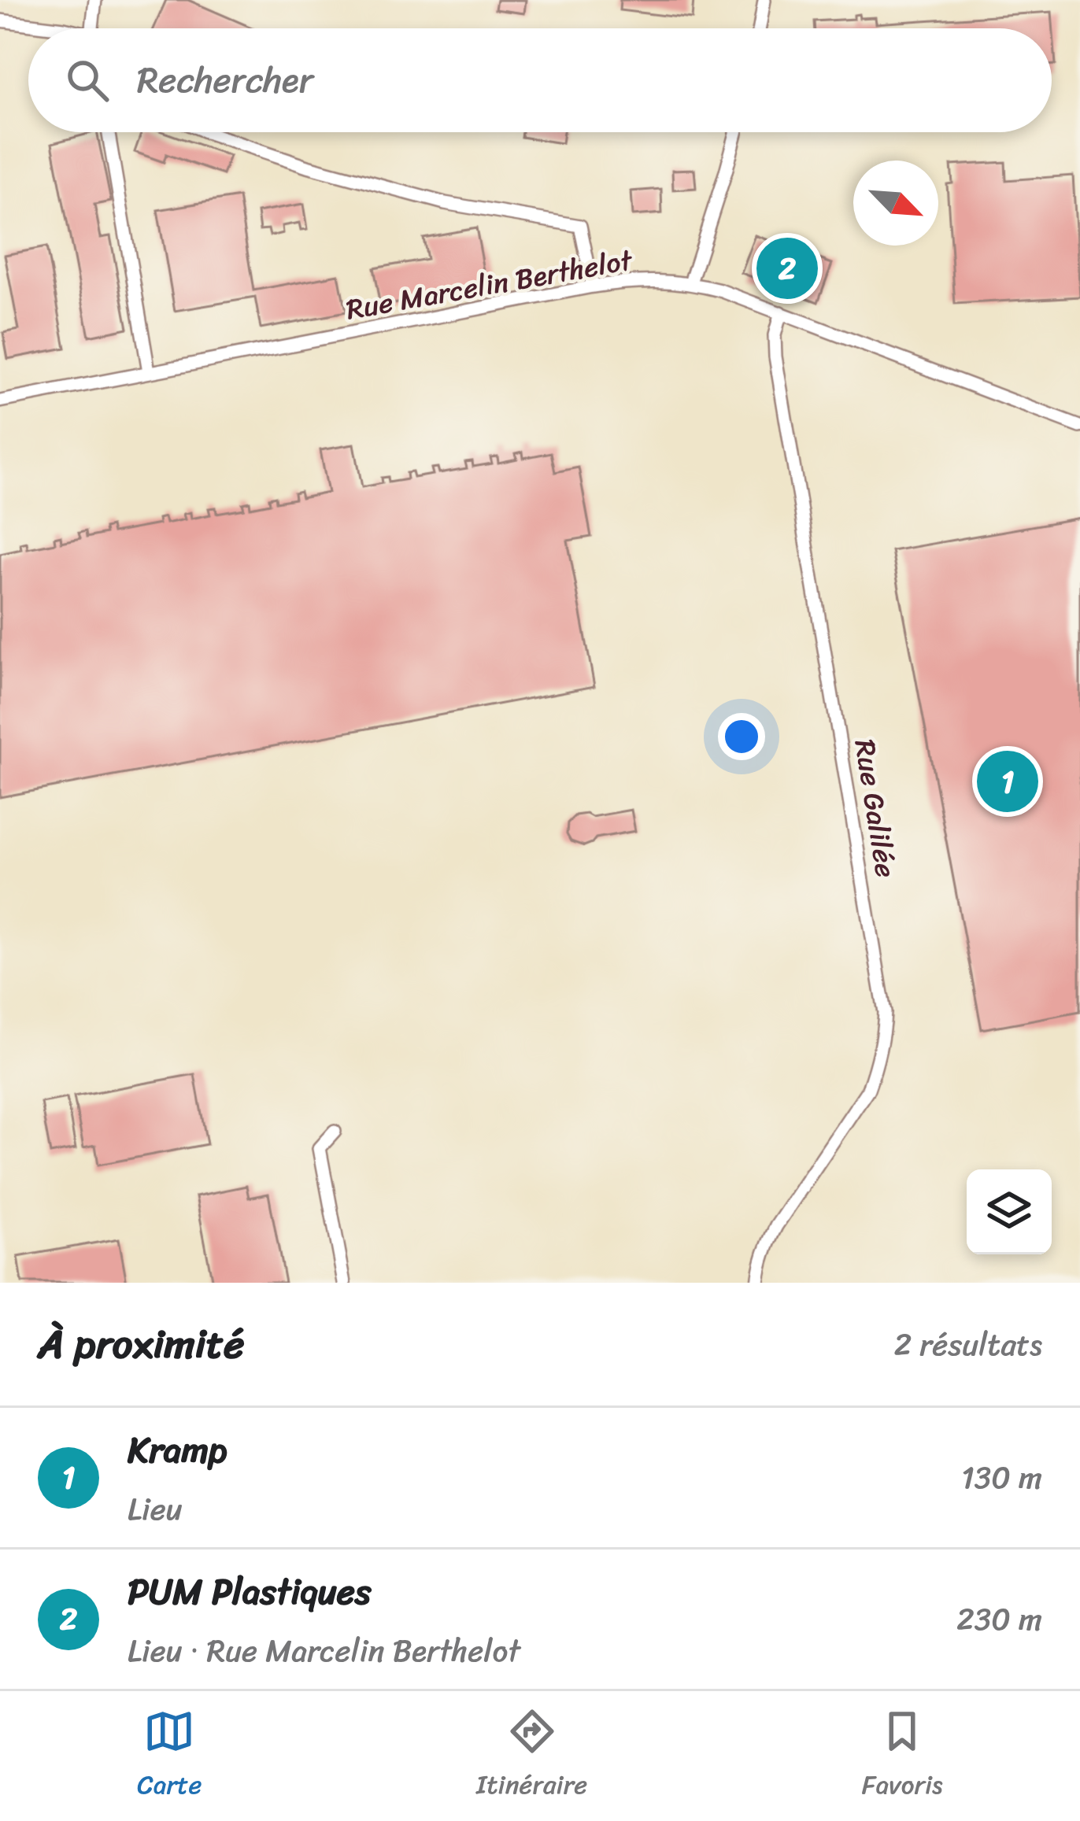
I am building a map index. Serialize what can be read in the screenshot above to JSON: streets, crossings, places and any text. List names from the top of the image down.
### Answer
{
  "streets": {
    "street": ["Rue Marcelin Berthelot", "Rue Galilée"]
  },
  "crossings": [
    ["Rue Marcelin Berthelot", "Rue Galilée"]
  ],
  "north": "bottom right",
  "page": {
    "search": "Rechercher",
    "pins": ["2", "1"],
    "heading": ["À proximité", "2 résultats"],
    "list": [
      {
        "mark": "1",
        "name": "Kramp",
        "note": "Lieu",
        "value": "130 m"
      },
      {
        "mark": "2",
        "name": "PUM Plastiques",
        "note": "Lieu · Rue Marcelin Berthelot",
        "value": "230 m"
      }
    ],
    "nav": ["Carte", "Itinéraire", "Favoris"]
  }
}
